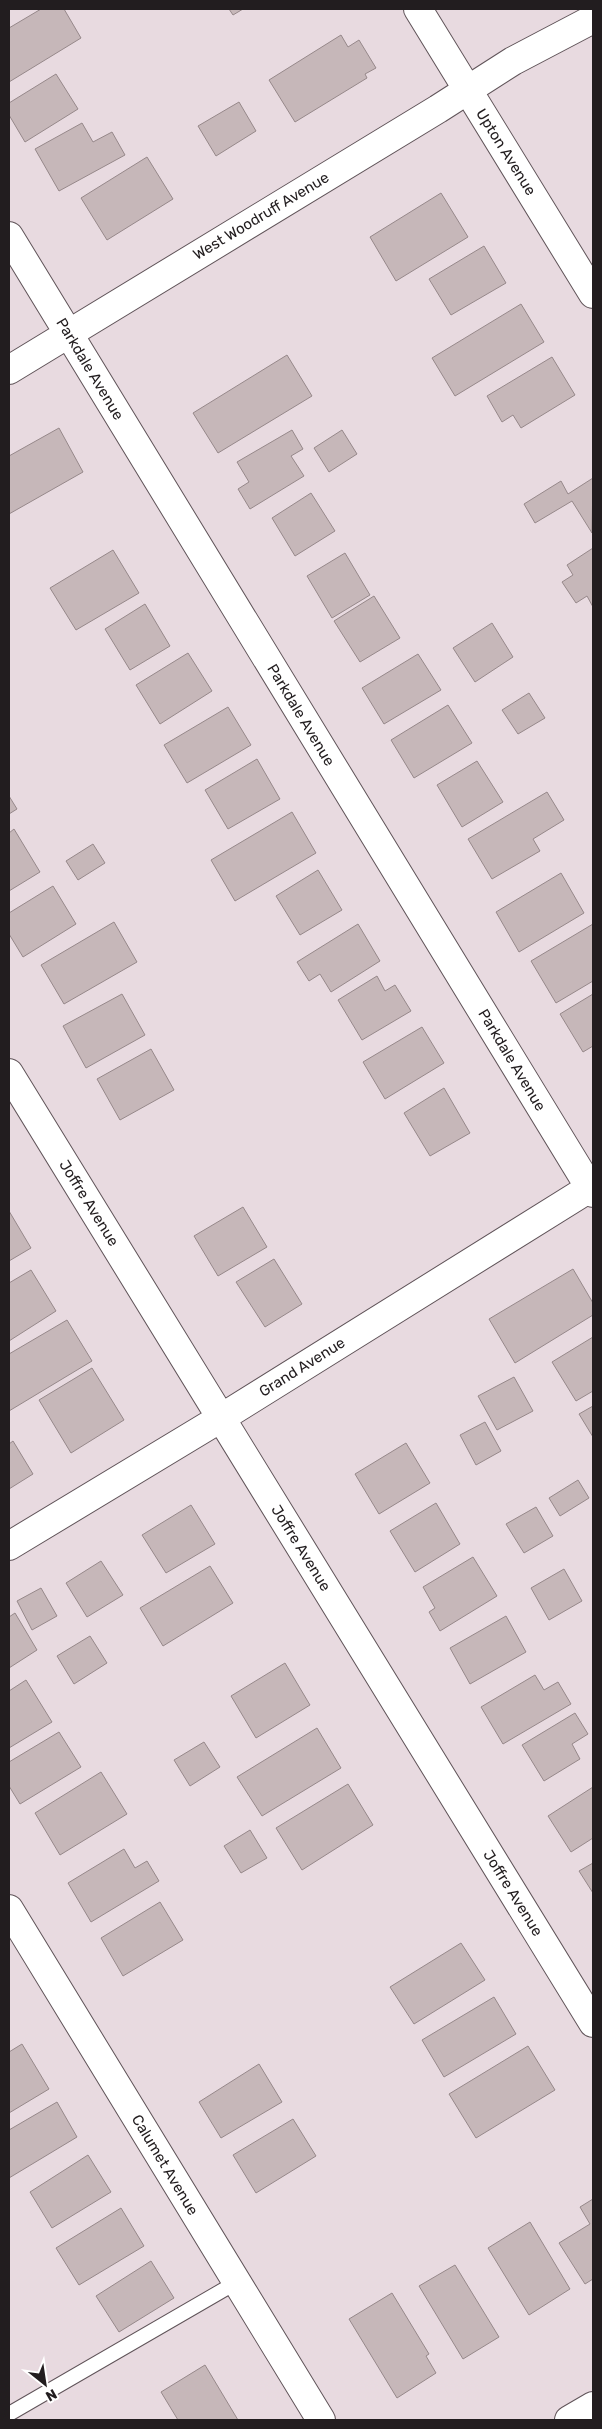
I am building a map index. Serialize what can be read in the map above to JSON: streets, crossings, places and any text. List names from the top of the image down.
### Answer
{
  "streets": {
    "street": [
      "Upton Avenue",
      "West Woodruff Avenue",
      "Parkdale Avenue",
      "Joffre Avenue",
      "Grand Avenue",
      "Calumet Avenue"
    ]
  },
  "crossings": [
    ["Upton Avenue", "West Woodruff Avenue"],
    ["West Woodruff Avenue", "Parkdale Avenue"],
    ["Parkdale Avenue", "Grand Avenue"],
    ["Joffre Avenue", "Grand Avenue"]
  ],
  "north": "bottom right"
}
